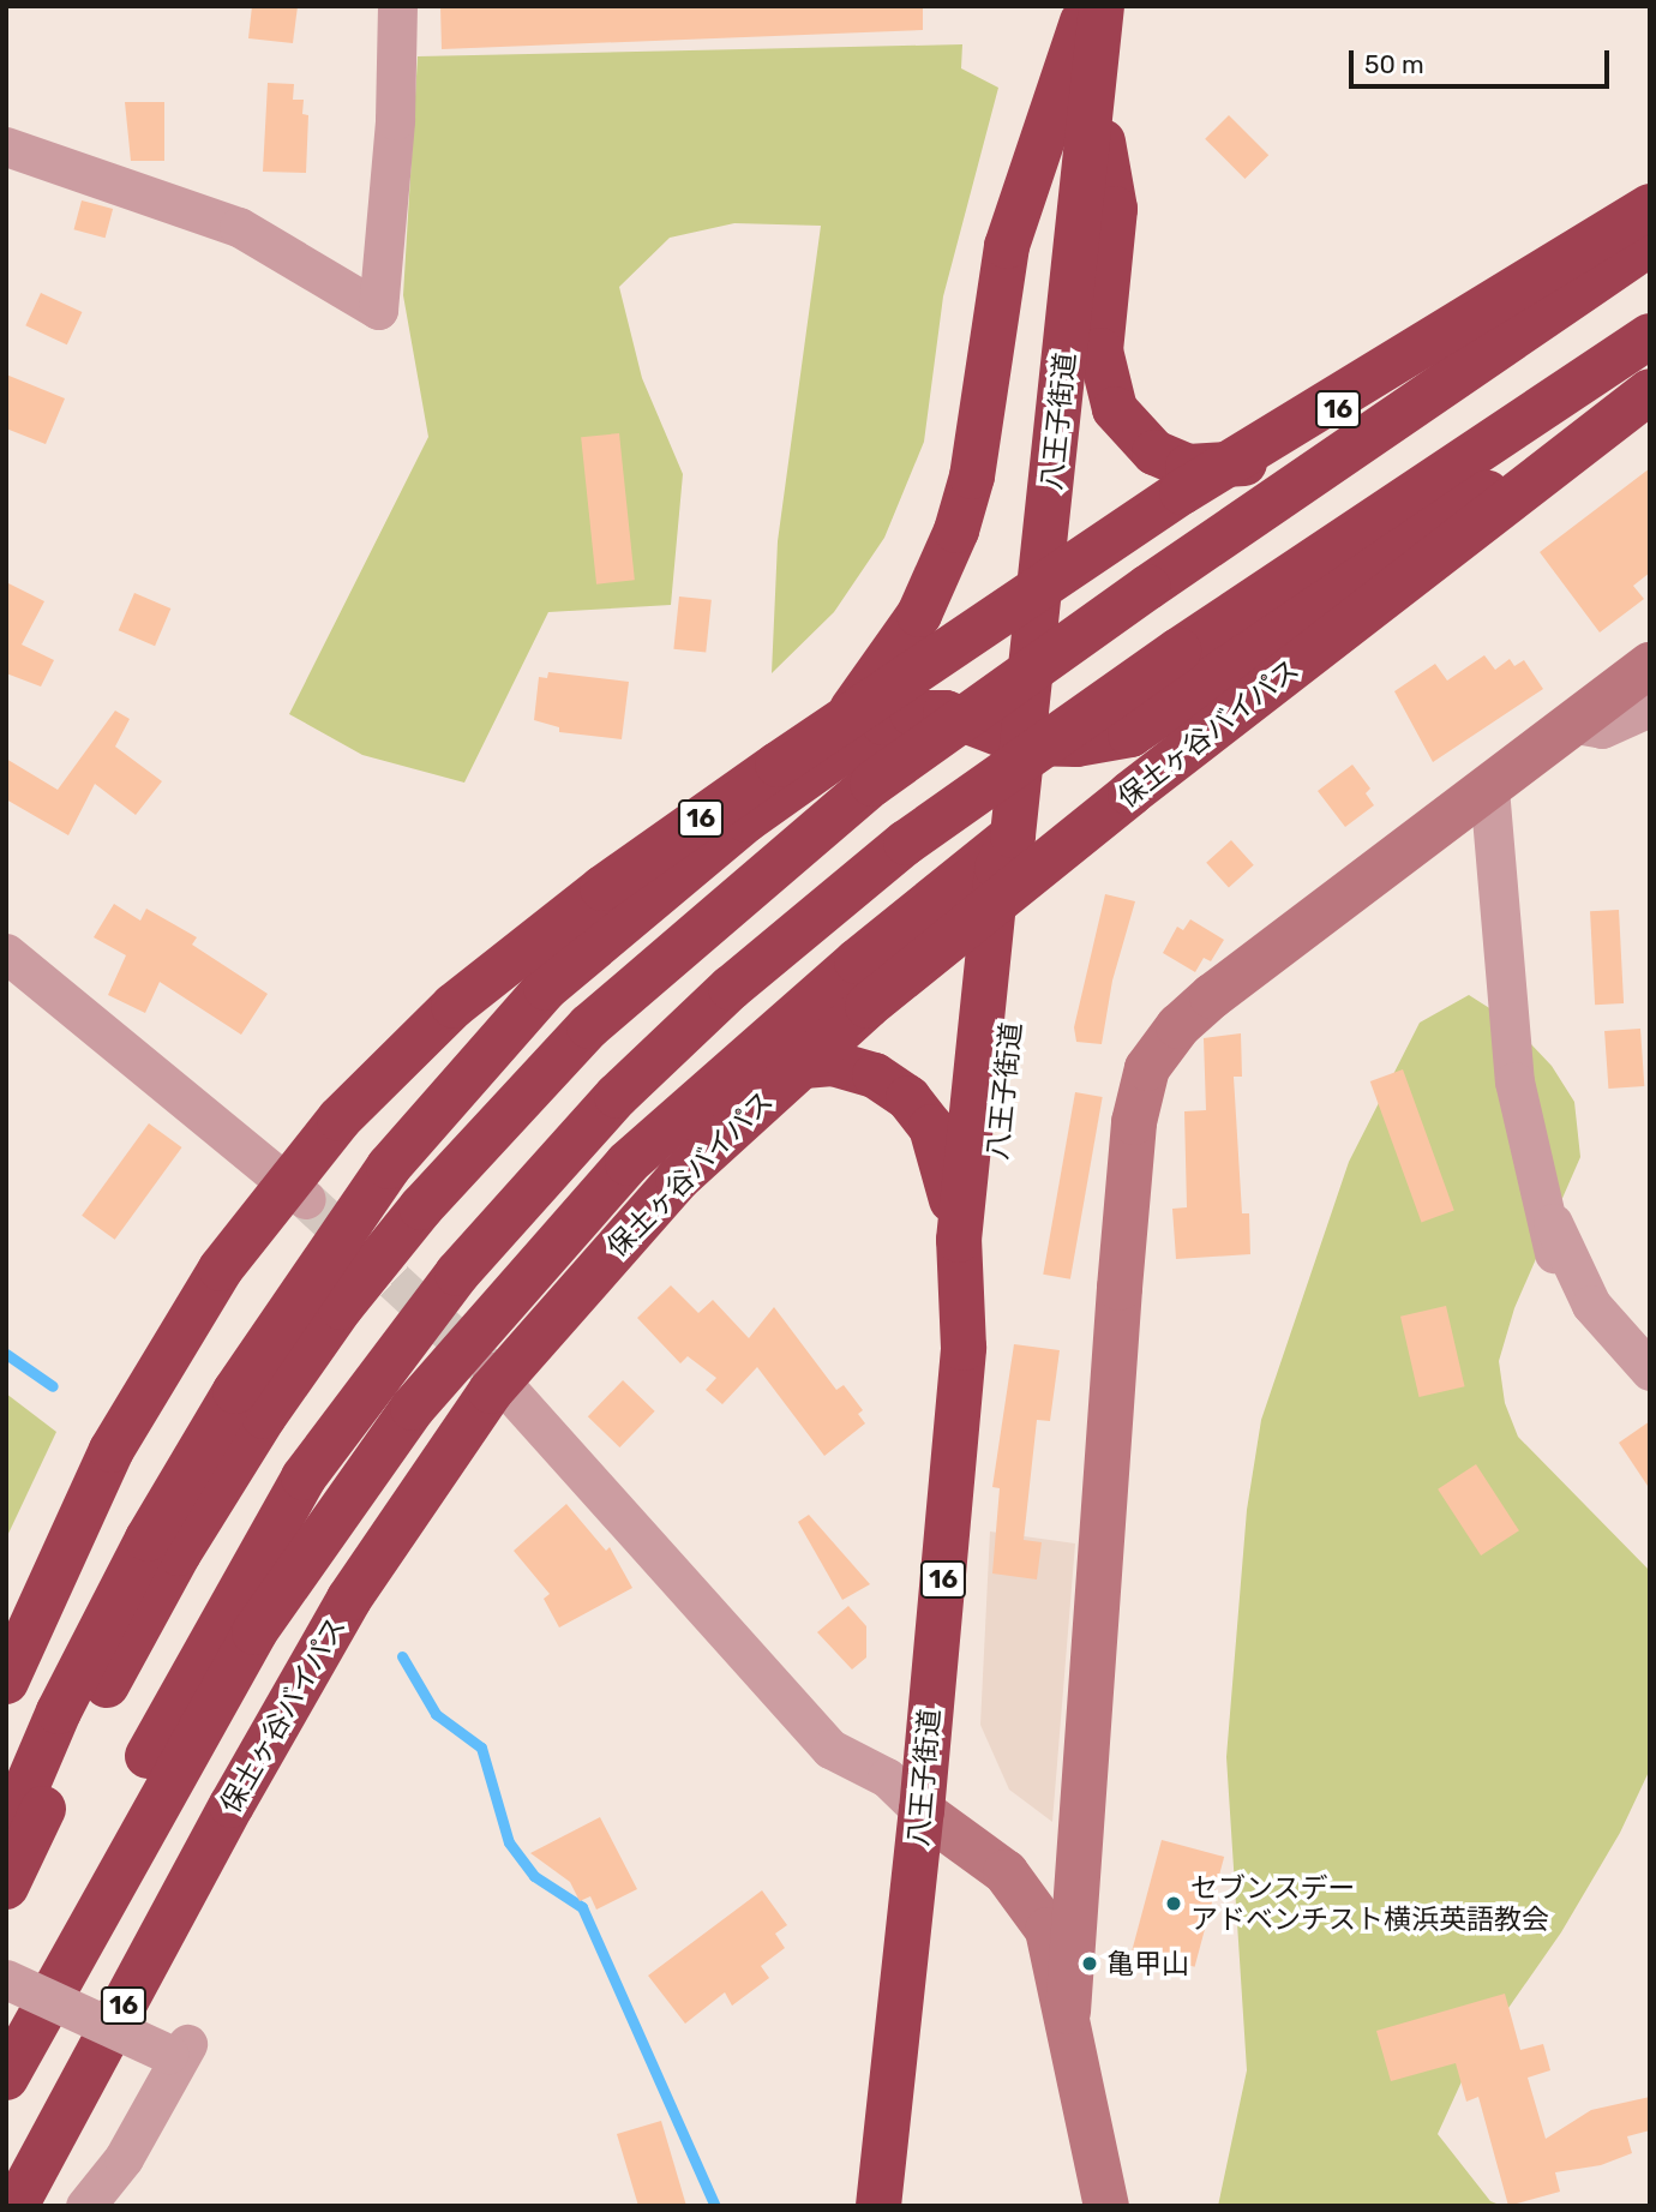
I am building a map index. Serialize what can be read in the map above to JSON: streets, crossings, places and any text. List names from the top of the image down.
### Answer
{
  "streets": {
    "highway": ["16", "八王子街道", "保土ヶ谷バイパス"]
  },
  "crossings": [
    ["16", "八王子街道"]
  ],
  "places": ["セブンスデー アドベンチスト横浜英語教会", "亀甲山"],
  "scale_bar": "50 m"
}
